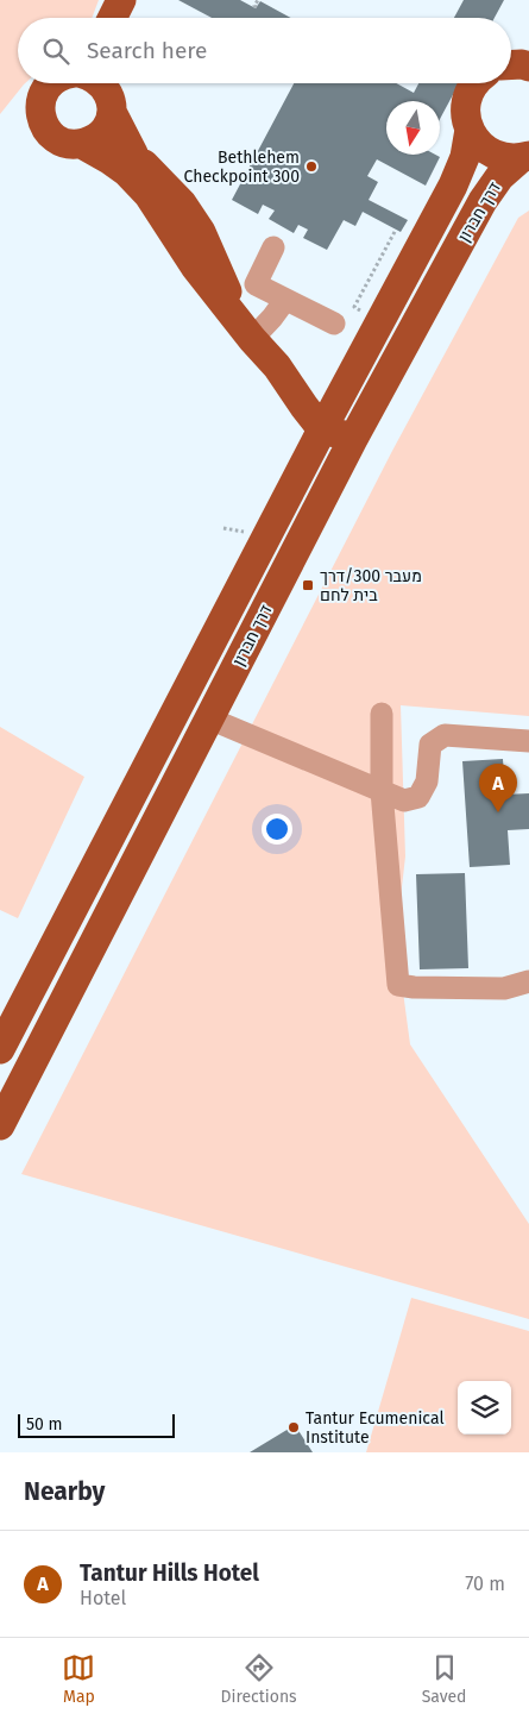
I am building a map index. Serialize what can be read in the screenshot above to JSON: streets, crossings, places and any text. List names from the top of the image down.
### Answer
{
  "streets": {
    "main road": ["דרך חברון"]
  },
  "places": {
    "other": ["Bethlehem Checkpoint 300", "Tantur Ecumenical Institute"],
    "transit": ["מעבר 300/דרך בית לחם"]
  },
  "scale_bar": "50 m",
  "north": "bottom",
  "page": {
    "search": "Search here",
    "pins": "A",
    "scale": "50 m",
    "heading": "Nearby",
    "list": [
      {
        "mark": "A",
        "name": "Tantur Hills Hotel",
        "note": "Hotel",
        "value": "70 m"
      }
    ],
    "nav": ["Map", "Directions", "Saved"]
  }
}
